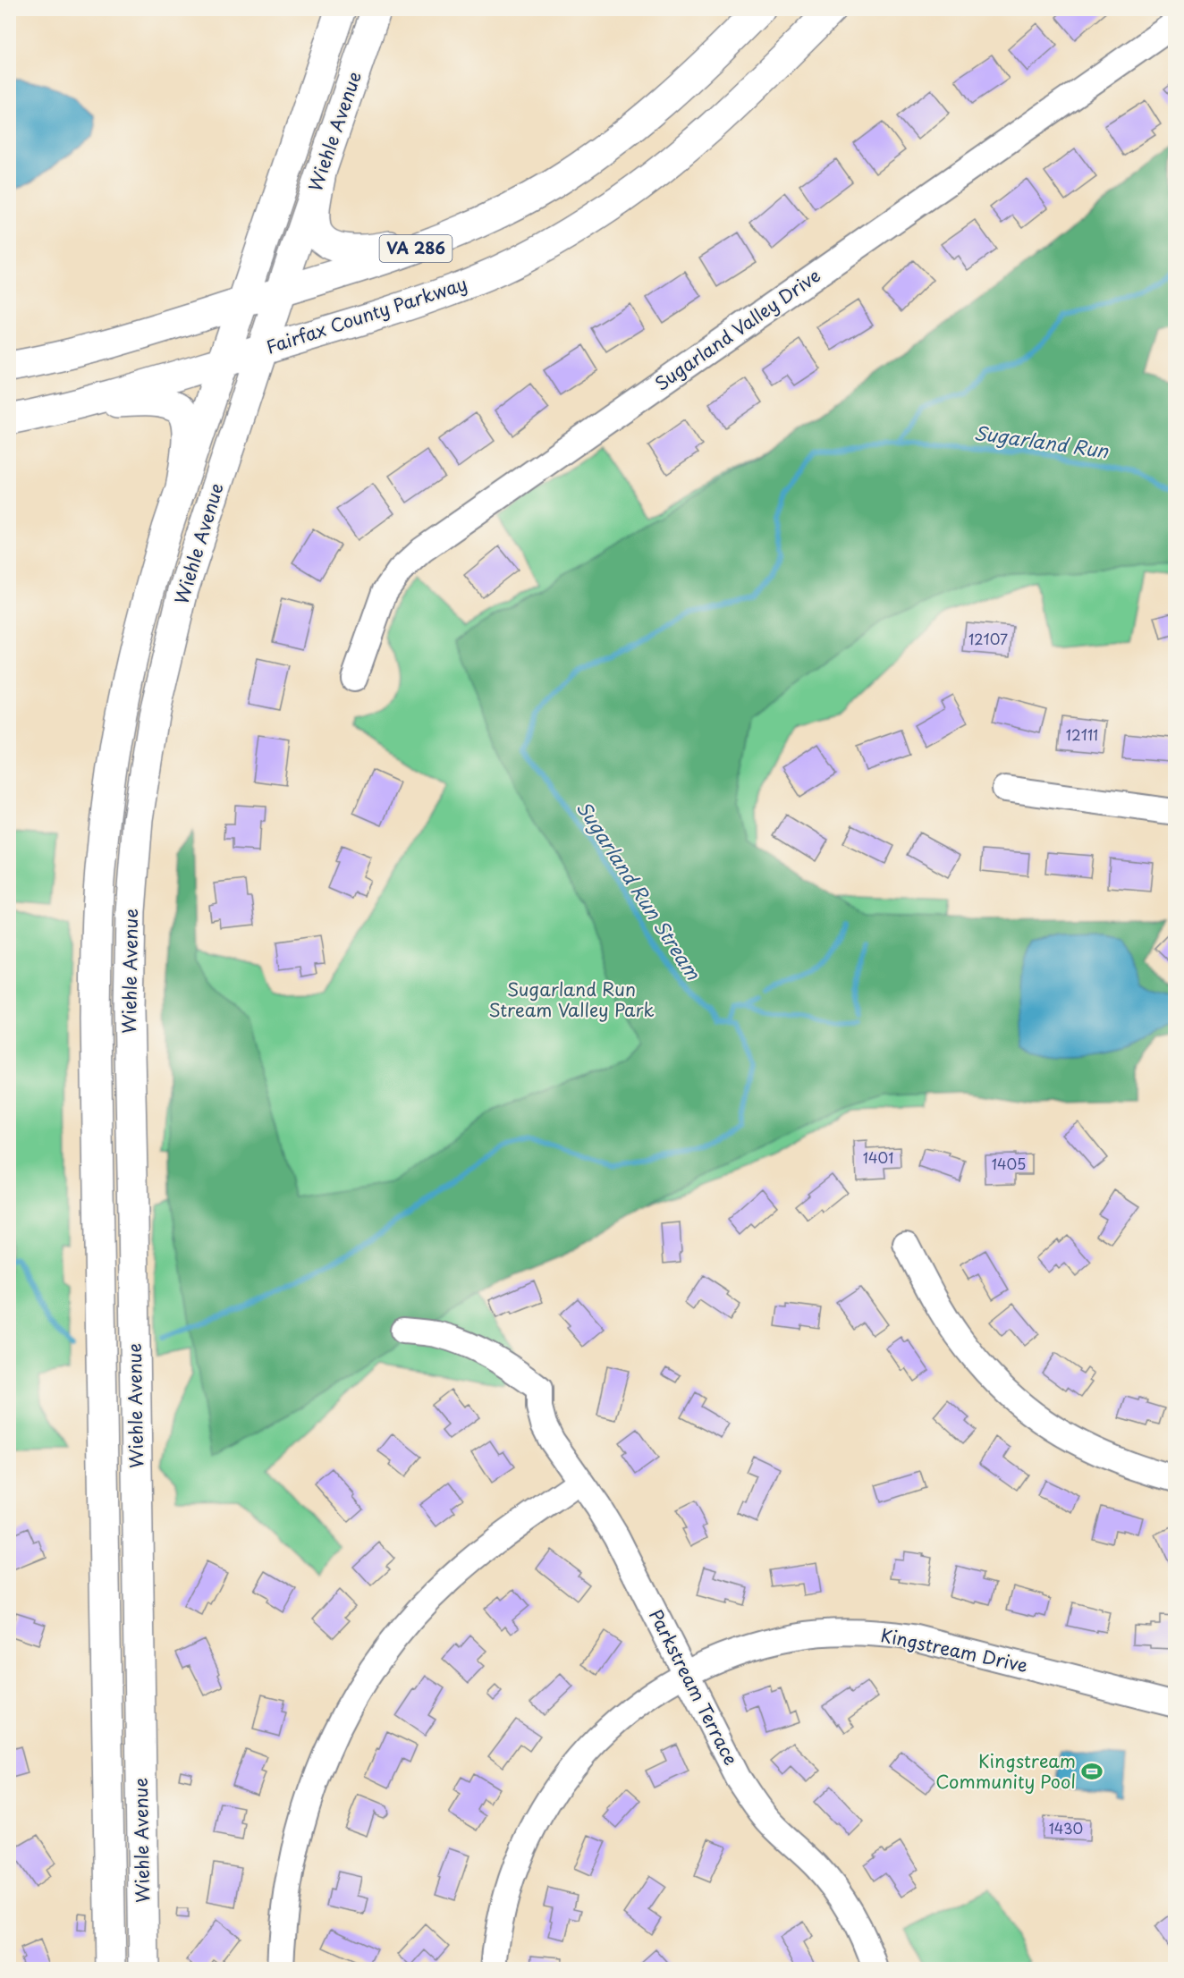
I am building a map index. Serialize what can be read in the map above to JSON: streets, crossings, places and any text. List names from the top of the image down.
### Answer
{
  "streets": {
    "main road": ["Wiehle Avenue", "VA 286", "Fairfax County Parkway"],
    "street": ["Sugarland Valley Drive", "Kingstream Drive", "Parkstream Terrace"]
  },
  "crossings": [
    ["Wiehle Avenue", "VA 286"],
    ["Wiehle Avenue", "Fairfax County Parkway"],
    ["Kingstream Drive", "Parkstream Terrace"]
  ],
  "water": ["Sugarland Run", "Sugarland Run Stream"],
  "parks": ["Sugarland Run Stream Valley Park"],
  "places": {
    "sports": ["Kingstream Community Pool"]
  },
  "house_numbers": [
    "12107",
    "12111",
    "1401",
    "1405",
    "1430"
  ]
}
